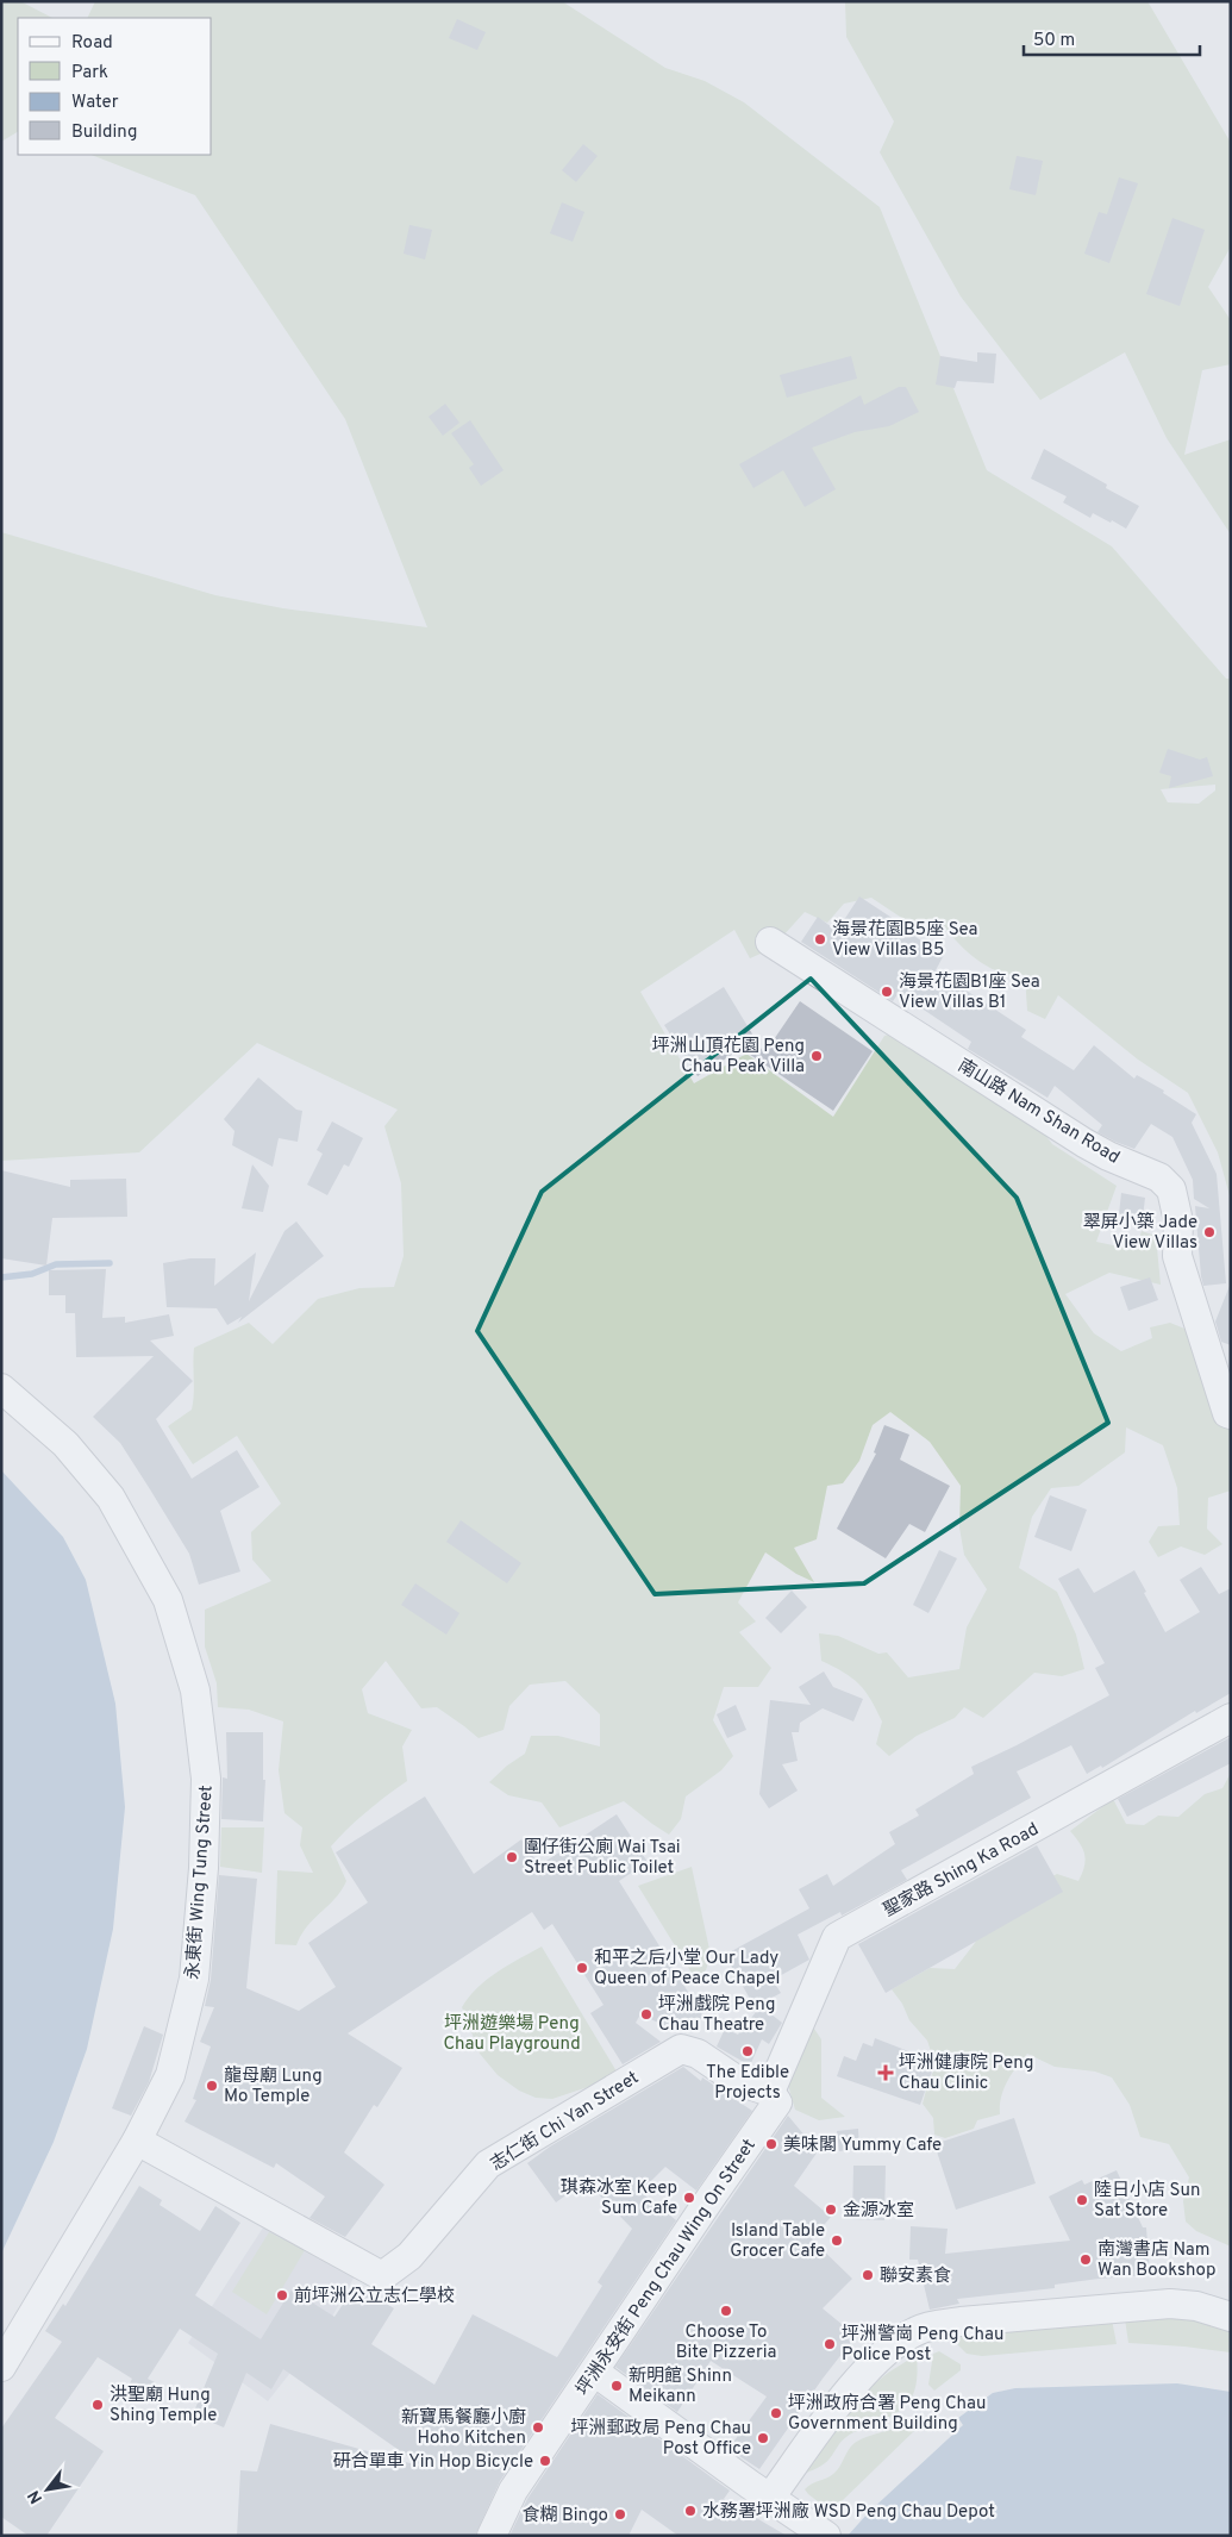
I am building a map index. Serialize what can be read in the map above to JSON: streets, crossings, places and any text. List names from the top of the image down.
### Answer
{
  "streets": {
    "street": [
      "南山路 Nam Shan Road",
      "聖家路 Shing Ka Road",
      "永東街 Wing Tung Street",
      "志仁街 Chi Yan Street",
      "坪洲永安街 Peng Chau Wing On Street"
    ]
  },
  "crossings": [
    ["聖家路 Shing Ka Road", "志仁街 Chi Yan Street"],
    ["聖家路 Shing Ka Road", "坪洲永安街 Peng Chau Wing On Street"],
    ["永東街 Wing Tung Street", "志仁街 Chi Yan Street"],
    ["志仁街 Chi Yan Street", "坪洲永安街 Peng Chau Wing On Street"]
  ],
  "parks": ["坪洲遊樂場 Peng Chau Playground"],
  "places": {
    "other": [
      "海景花園B5座 Sea View Villas B5",
      "海景花園B1座 Sea View Villas B1",
      "坪洲山頂花園 Peng Chau Peak Villa",
      "翠屏小築 Jade View Villas",
      "圍仔街公廁 Wai Tsai Street Public Toilet",
      "和平之后小堂 Our Lady Queen of Peace Chapel",
      "坪洲戲院 Peng Chau Theatre",
      "The Edible Projects",
      "龍母廟 Lung Mo Temple",
      "美味閣 Yummy Cafe",
      "琪森冰室 Keep Sum Cafe",
      "陸日小店 Sun Sat Store",
      "金源冰室",
      "Island Table Grocer Cafe",
      "南灣書店 Nam Wan Bookshop",
      "聯安素食",
      "前坪洲公立志仁學校",
      "Choose To Bite Pizzeria",
      "坪洲警崗 Peng Chau Police Post",
      "新明館 Shinn Meikann",
      "洪聖廟 Hung Shing Temple",
      "坪洲政府合署 Peng Chau Government Building",
      "新寶馬餐廳小廚 Hoho Kitchen",
      "坪洲郵政局 Peng Chau Post Office",
      "研合單車 Yin Hop Bicycle",
      "水務署坪洲廠 WSD Peng Chau Depot",
      "食糊 Bingo"
    ],
    "health": ["坪洲健康院 Peng Chau Clinic"]
  },
  "legend": [
    "Road",
    "Park",
    "Water",
    "Building"
  ],
  "scale_bar": "50 m",
  "north": "bottom left"
}
